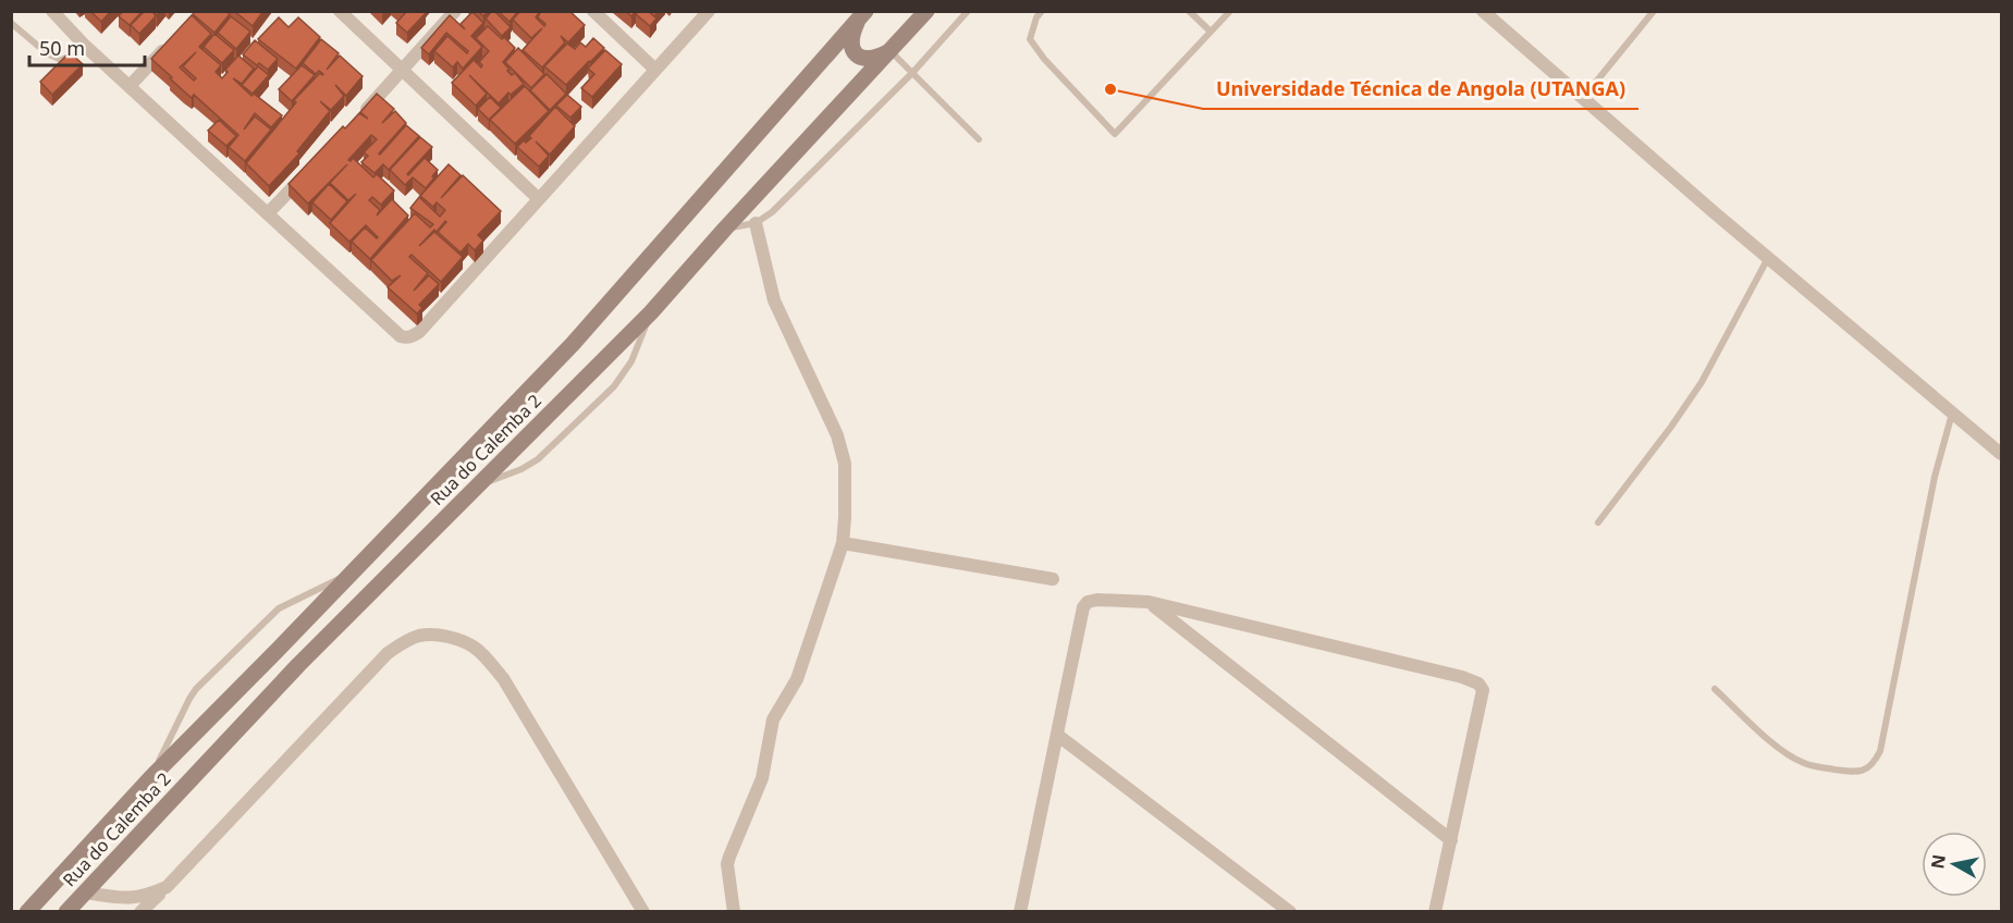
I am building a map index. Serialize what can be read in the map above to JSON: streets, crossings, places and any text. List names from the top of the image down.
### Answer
{
  "streets": {
    "main road": ["Rua do Calemba 2"]
  },
  "places": ["Universidade Técnica de Angola (UTANGA)"],
  "scale_bar": "50 m",
  "north": "left"
}
